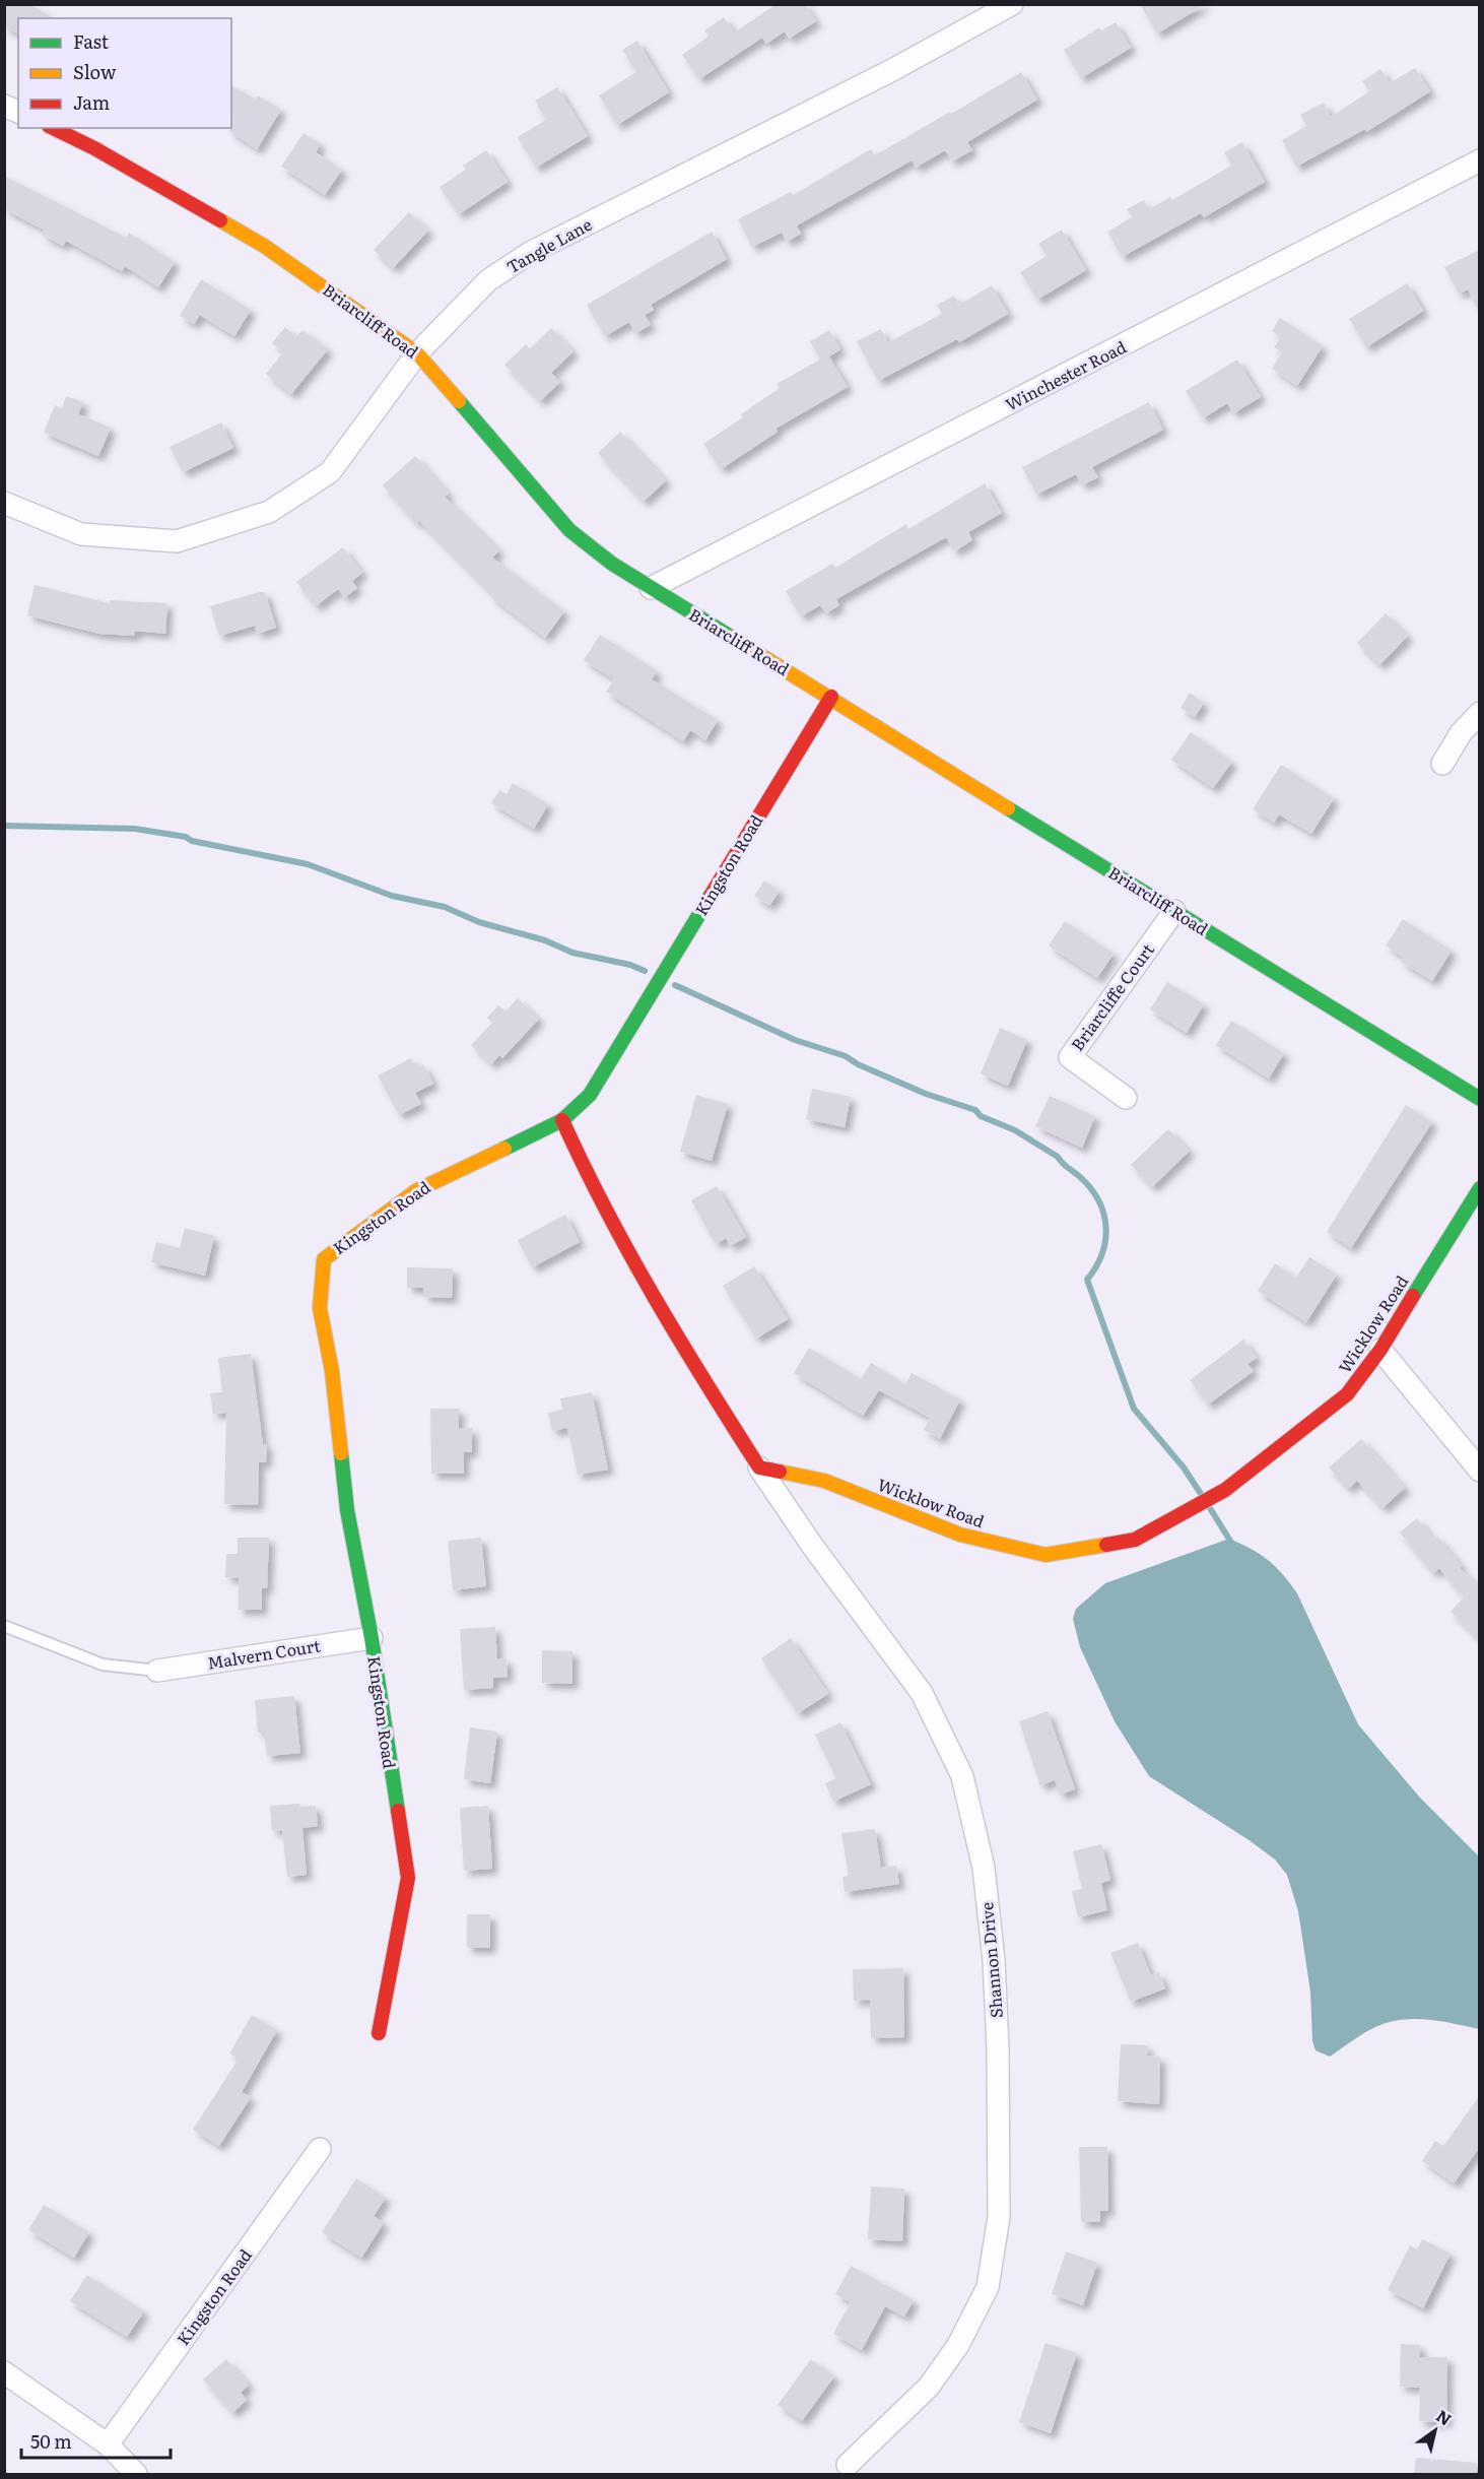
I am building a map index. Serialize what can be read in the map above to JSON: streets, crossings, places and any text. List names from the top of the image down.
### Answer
{
  "streets": {
    "street": [
      "Tangle Lane",
      "Briarcliff Road",
      "Winchester Road",
      "Kingston Road",
      "Briarcliffe Court",
      "Wicklow Road",
      "Malvern Court",
      "Shannon Drive"
    ]
  },
  "crossings": [
    ["Tangle Lane", "Briarcliff Road"],
    ["Briarcliff Road", "Winchester Road"],
    ["Briarcliff Road", "Kingston Road"],
    ["Briarcliff Road", "Briarcliffe Court"],
    ["Kingston Road", "Malvern Court"],
    ["Wicklow Road", "Shannon Drive"]
  ],
  "legend": ["Fast", "Slow", "Jam"],
  "scale_bar": "50 m",
  "north": "top right"
}
